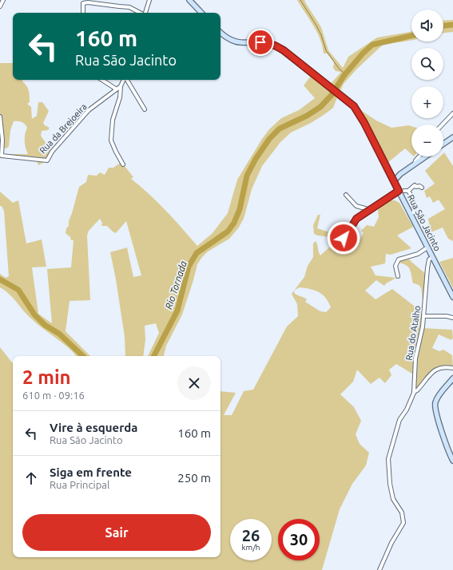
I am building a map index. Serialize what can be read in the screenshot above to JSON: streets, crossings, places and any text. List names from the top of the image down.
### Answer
{
  "streets": {
    "main road": ["Rua São Jacinto"],
    "street": ["Rua da Brejoeira", "Rua do Atalho"]
  },
  "crossings": [
    ["Rua São Jacinto", "Rua do Atalho"]
  ],
  "water": ["Rio Tornada"],
  "page": {
    "map_buttons": ["+", "−"],
    "turn": ["160 m", "Rua São Jacinto"],
    "heading": ["2 min", "610 m · 09:16"],
    "list": [
      {
        "name": "Vire à esquerda",
        "note": "Rua São Jacinto",
        "value": "160 m"
      },
      {
        "name": "Siga em frente",
        "note": "Rua Principal",
        "value": "250 m"
      }
    ],
    "buttons": "Sair",
    "speed": "26 km/h",
    "limit": "30"
  }
}
